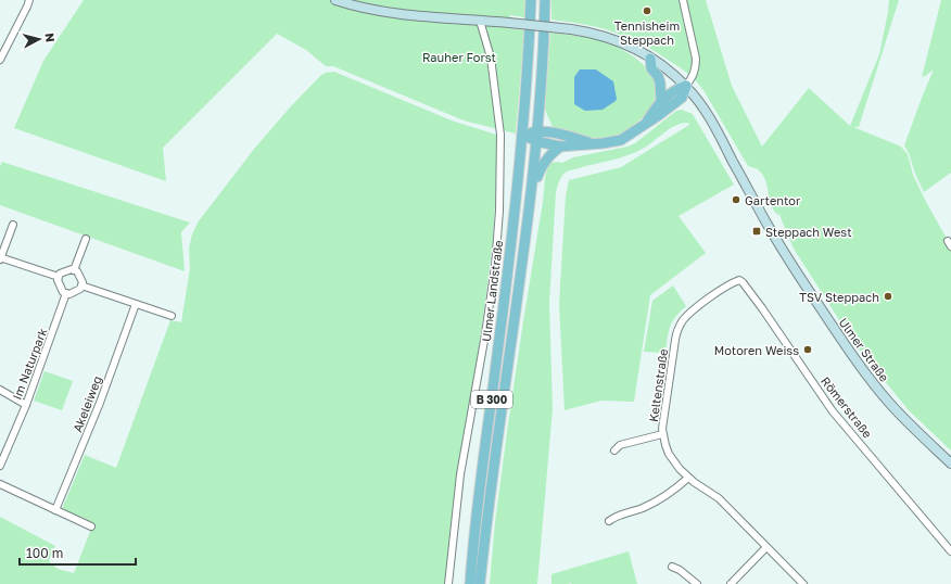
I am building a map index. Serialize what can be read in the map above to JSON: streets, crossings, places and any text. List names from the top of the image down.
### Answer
{
  "streets": {
    "main road": ["Ulmer Landstraße", "B 300"],
    "street": [
      "Ulmer Straße",
      "Im Naturpark",
      "Keltenstraße",
      "Akeleiweg",
      "Römerstraße"
    ]
  },
  "crossings": [
    ["Keltenstraße", "Römerstraße"]
  ],
  "parks": ["Rauher Forst"],
  "places": {
    "other": [
      "Tennisheim Steppach",
      "Gartentor",
      "TSV Steppach",
      "Motoren Weiss"
    ],
    "transit": ["Steppach West"]
  },
  "scale_bar": "100 m",
  "north": "right"
}
